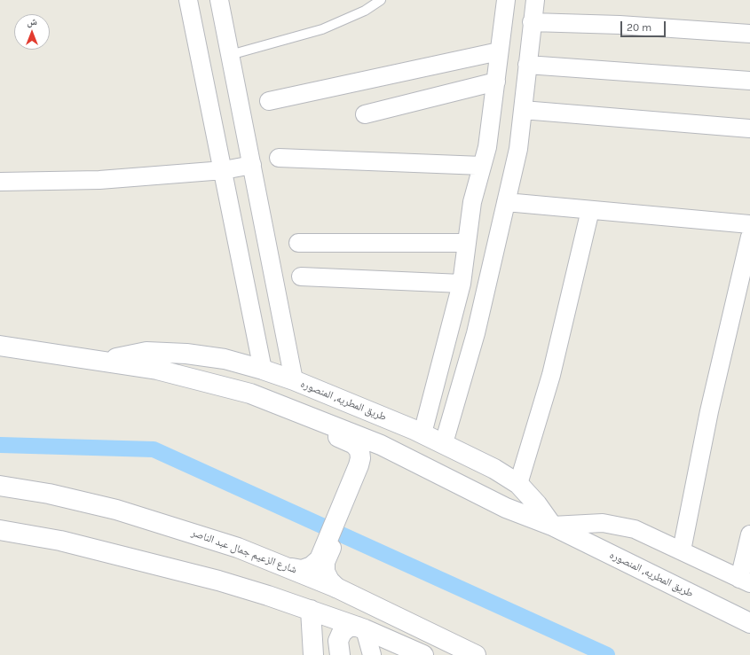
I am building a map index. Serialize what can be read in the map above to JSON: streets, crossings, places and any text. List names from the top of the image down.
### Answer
{
  "streets": {
    "main road": ["طريق المطريه, المنصوره", "شارع الزعيم جمال عبد الناصر"]
  },
  "scale_bar": "20 m",
  "north": "top"
}
